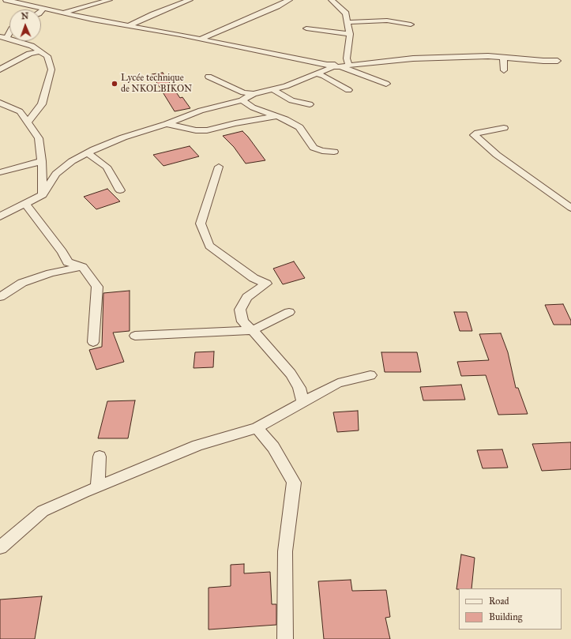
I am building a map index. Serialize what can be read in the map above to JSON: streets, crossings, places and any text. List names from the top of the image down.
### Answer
{
  "places": ["Lycée technique de NKOLBIKON"],
  "legend": ["Road", "Building"],
  "north": "top"
}
